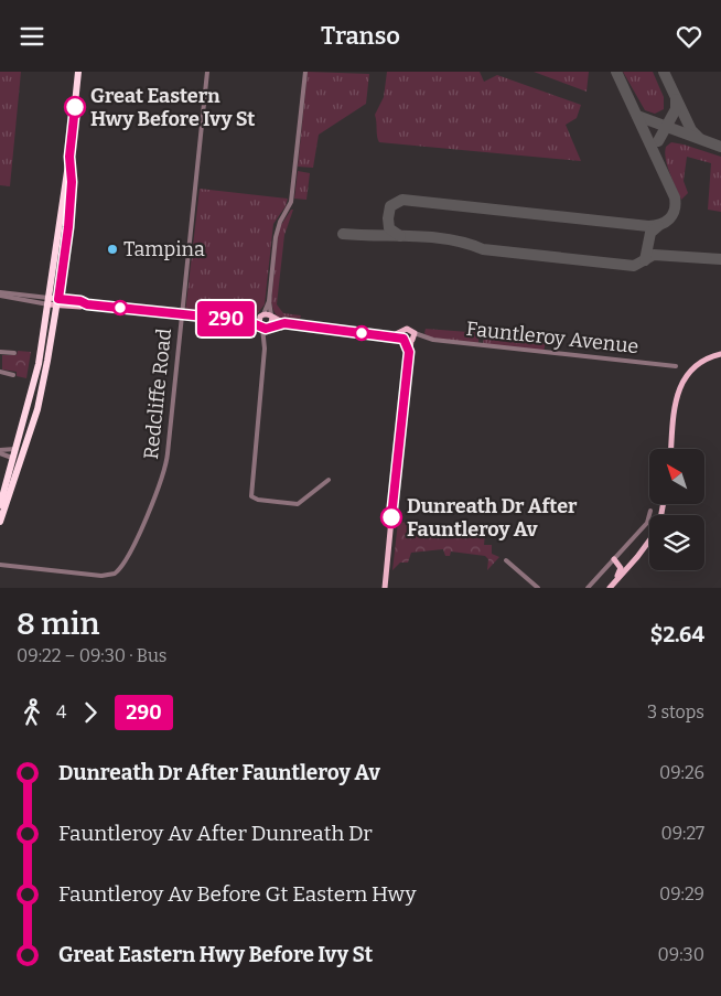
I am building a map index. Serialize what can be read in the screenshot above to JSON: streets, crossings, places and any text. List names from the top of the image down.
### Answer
{
  "streets": {
    "main road": ["Fauntleroy Avenue"],
    "street": ["Redcliffe Road"]
  },
  "places": ["Great Eastern Hwy Before Ivy St", "Tampina", "Dunreath Dr After Fauntleroy Av"],
  "lines": ["bus line 290"],
  "north": "top left",
  "page": {
    "header": "Transo",
    "on_map": "290",
    "heading": ["8 min", "09:22 – 09:30 · Bus", "$2.64"],
    "legs": ["4", "290", "3 stops"],
    "list": [
      {
        "name": "Dunreath Dr After Fauntleroy Av",
        "value": "09:26"
      },
      {
        "name": "Fauntleroy Av After Dunreath Dr",
        "value": "09:27"
      },
      {
        "name": "Fauntleroy Av Before Gt Eastern Hwy",
        "value": "09:29"
      },
      {
        "name": "Great Eastern Hwy Before Ivy St",
        "value": "09:30"
      }
    ]
  }
}
